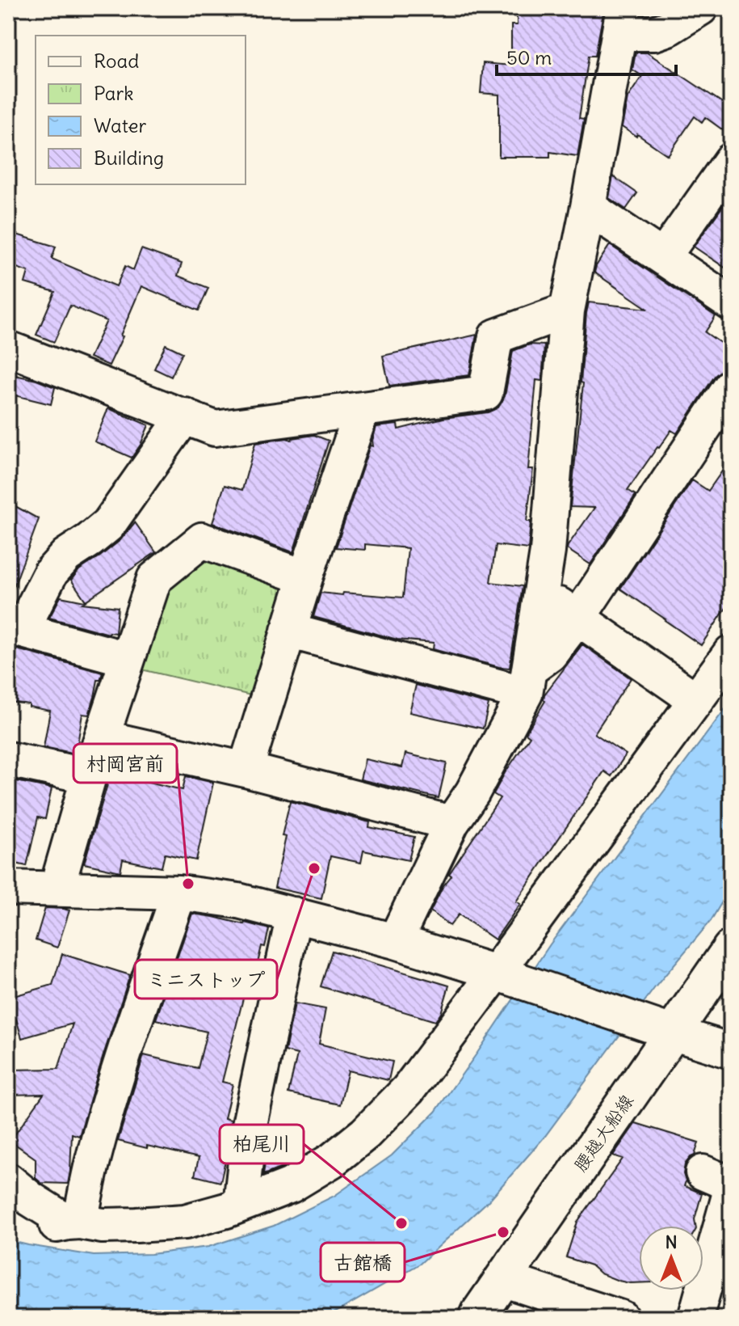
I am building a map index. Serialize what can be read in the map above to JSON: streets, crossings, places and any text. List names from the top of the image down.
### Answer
{
  "streets": {
    "main road": ["腰越大船線"]
  },
  "places": [
    "ミニストップ",
    "村岡宮前",
    "柏尾川",
    "古館橋"
  ],
  "legend": [
    "Road",
    "Park",
    "Water",
    "Building"
  ],
  "scale_bar": "50 m",
  "north": "top"
}
